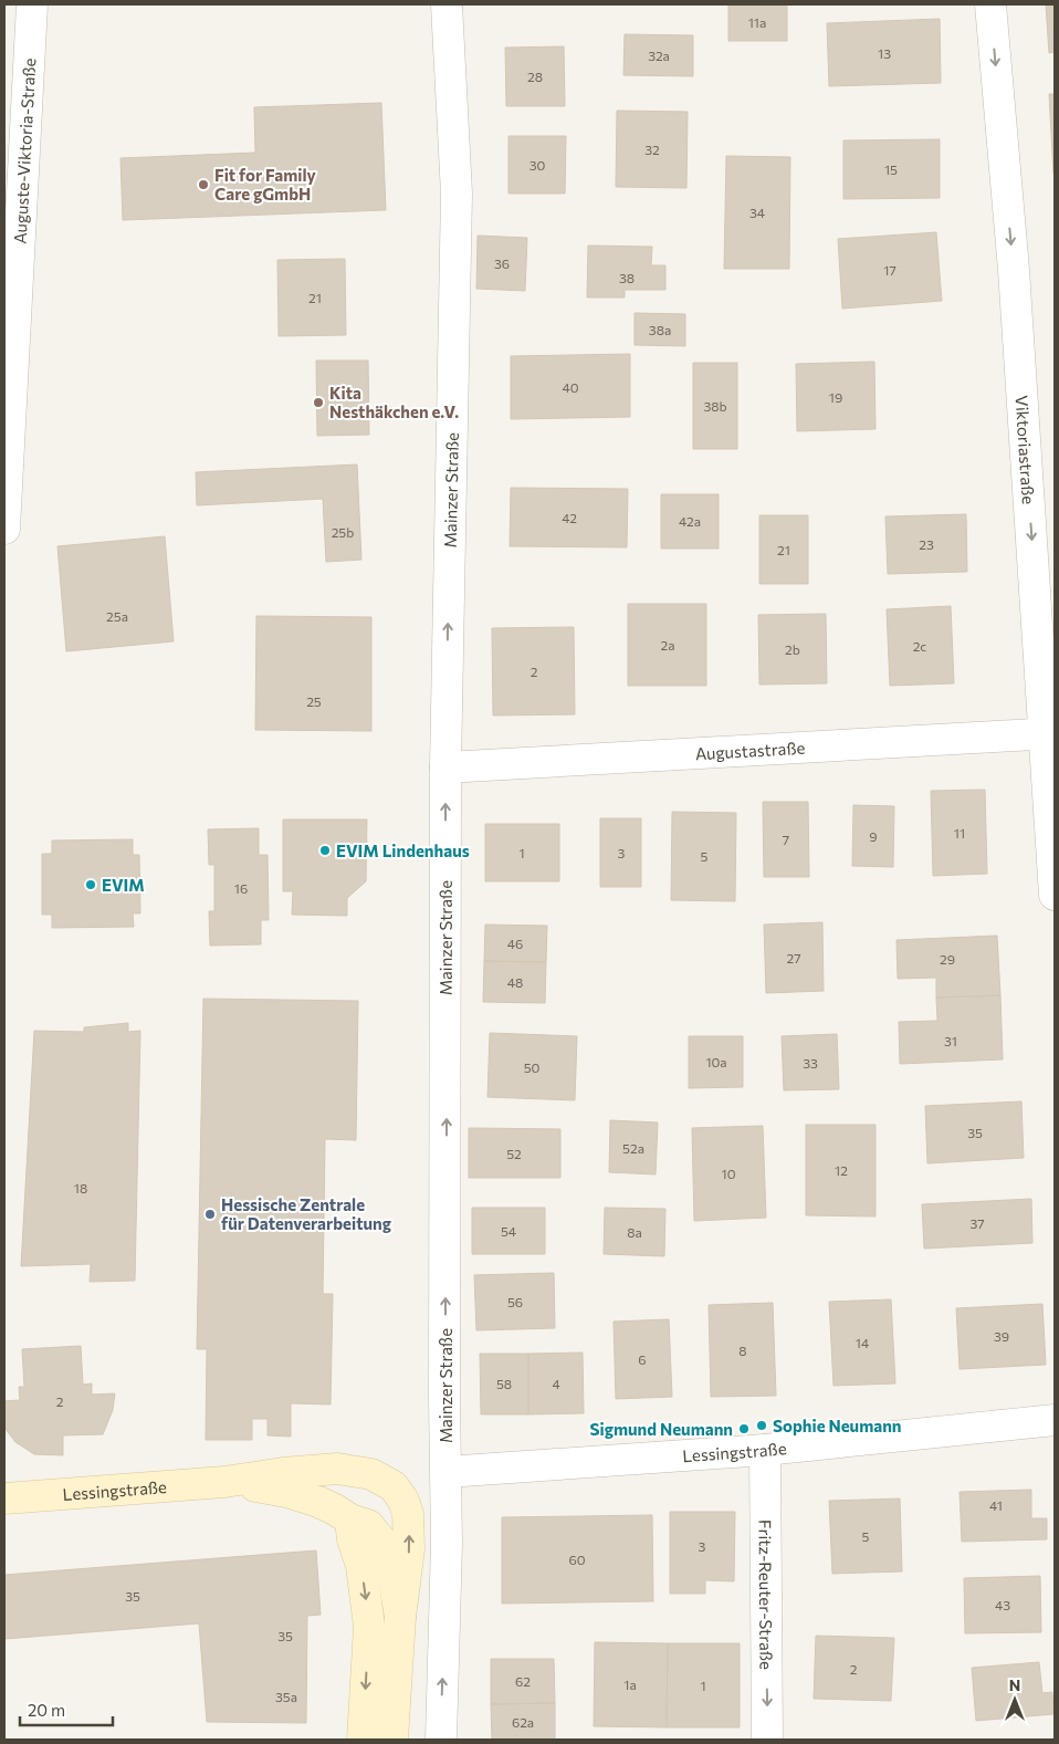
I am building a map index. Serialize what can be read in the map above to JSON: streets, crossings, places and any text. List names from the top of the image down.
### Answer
{
  "streets": {
    "street": [
      "Auguste-Viktoria-Straße",
      "Viktoriastraße",
      "Mainzer Straße",
      "Augustastraße",
      "Lessingstraße",
      "Fritz-Reuter-Straße"
    ]
  },
  "crossings": [
    ["Viktoriastraße", "Augustastraße"],
    ["Mainzer Straße", "Augustastraße"],
    ["Mainzer Straße", "Lessingstraße"],
    ["Lessingstraße", "Fritz-Reuter-Straße"]
  ],
  "one_way": ["Viktoriastraße", "Mainzer Straße", "Fritz-Reuter-Straße"],
  "places": [
    "Fit for Family Care gGmbH",
    "Kita Nesthäkchen e.V.",
    "EVIM Lindenhaus",
    "EVIM",
    "Hessische Zentrale für Datenverarbeitung",
    "Sophie Neumann",
    "Sigmund Neumann"
  ],
  "house_numbers": [
    "11a",
    "13",
    "32a",
    "28",
    "32",
    "30",
    "15",
    "34",
    "36",
    "17",
    "38",
    "21",
    "38a",
    "40",
    "19",
    "38b",
    "42",
    "42a",
    "25b",
    "23",
    "21",
    "25a",
    "2a",
    "2c",
    "2b",
    "2",
    "25",
    "11",
    "9",
    "7",
    "1",
    "3",
    "5",
    "16",
    "46",
    "27",
    "29",
    "48",
    "31",
    "10a",
    "33",
    "50",
    "35",
    "52a",
    "52",
    "12",
    "10",
    "18",
    "37",
    "54",
    "8a",
    "56",
    "39",
    "14",
    "8",
    "6",
    "58",
    "4",
    "2",
    "41",
    "5",
    "3",
    "60",
    "35",
    "43",
    "35",
    "2",
    "62",
    "1a",
    "1",
    "35a",
    "62a"
  ],
  "scale_bar": "20 m",
  "north": "top"
}
